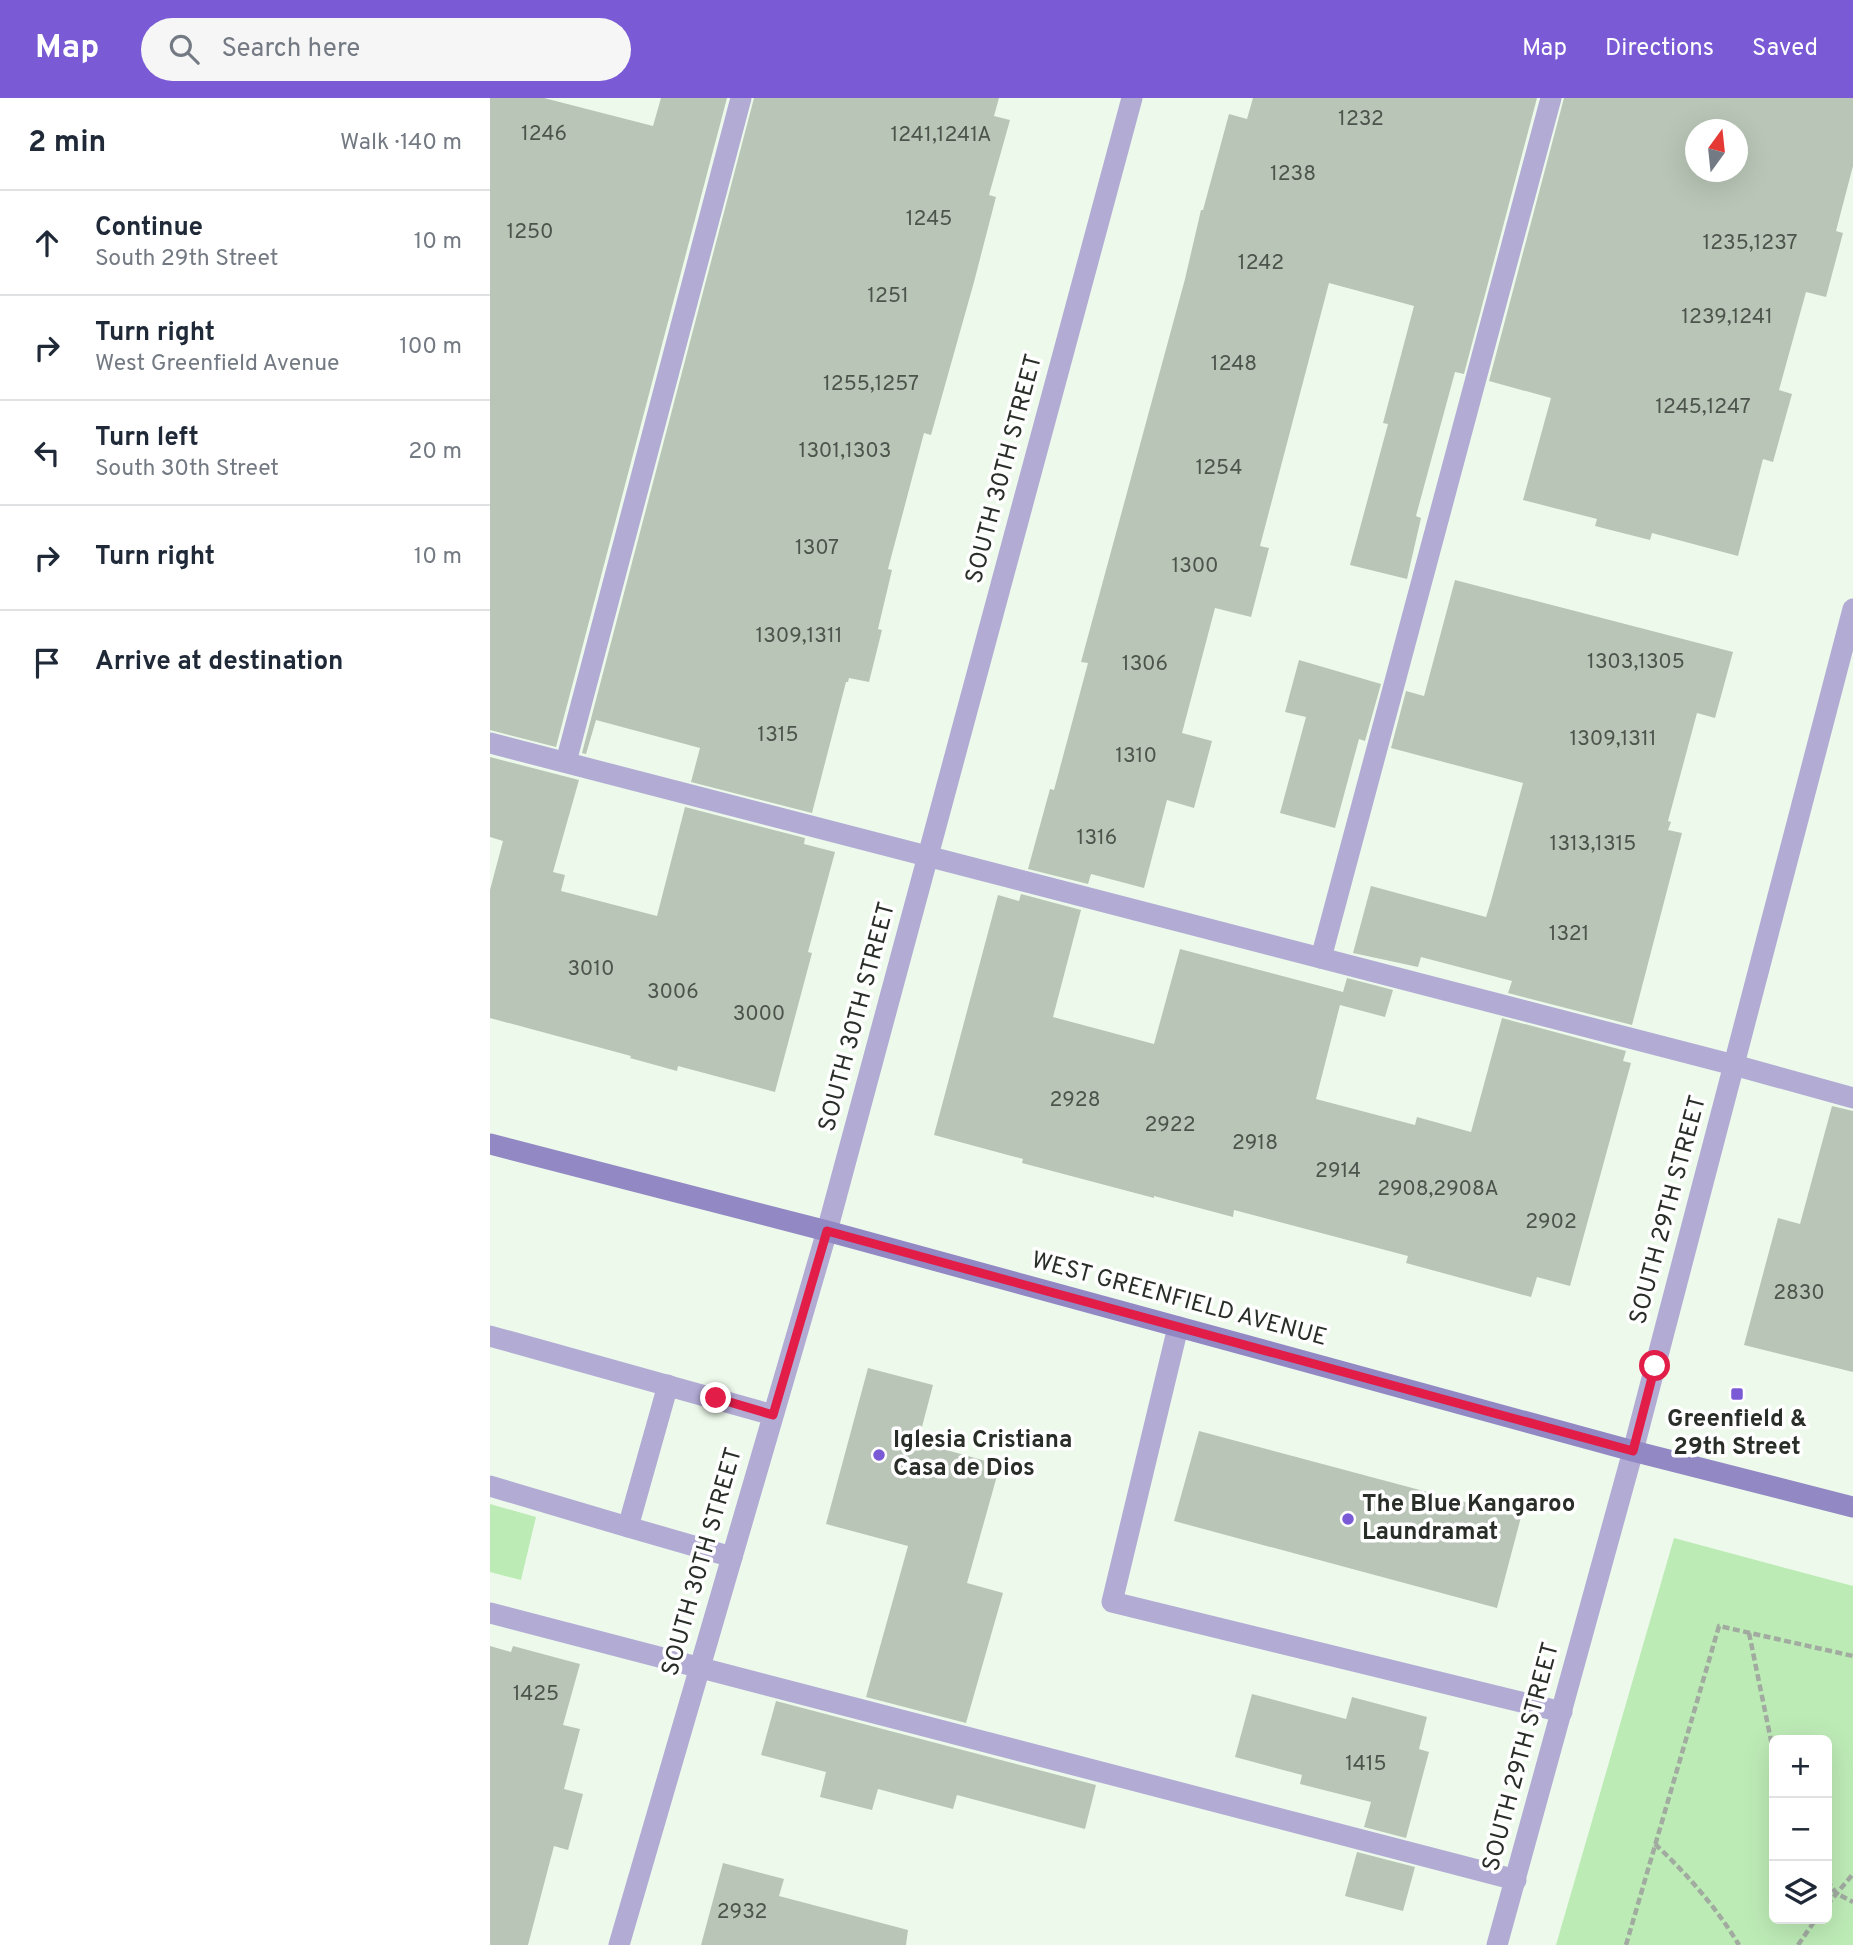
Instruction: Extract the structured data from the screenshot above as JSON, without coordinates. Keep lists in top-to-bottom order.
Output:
{
  "streets": {
    "main road": ["WEST GREENFIELD AVENUE"],
    "street": ["SOUTH 30TH STREET", "SOUTH 29TH STREET"]
  },
  "crossings": [
    ["SOUTH 30TH STREET", "WEST GREENFIELD AVENUE"],
    ["SOUTH 29TH STREET", "WEST GREENFIELD AVENUE"]
  ],
  "places": {
    "transit": ["Greenfield & 29th Street"],
    "other": ["Iglesia Cristiana Casa de Dios", "The Blue Kangaroo Laundramat"]
  },
  "house_numbers": [
    "1232",
    "1246",
    "1241,1241A",
    "1238",
    "1245",
    "1250",
    "1235,1237",
    "1242",
    "1251",
    "1239,1241",
    "1248",
    "1255,1257",
    "1245,1247",
    "1301,1303",
    "1254",
    "1307",
    "1300",
    "1309,1311",
    "1303,1305",
    "1306",
    "1315",
    "1309,1311",
    "1310",
    "1316",
    "1313,1315",
    "1321",
    "3010",
    "3006",
    "3000",
    "2928",
    "2922",
    "2918",
    "2914",
    "2908,2908A",
    "2902",
    "2830",
    "1425",
    "1415",
    "2932"
  ],
  "north": "top",
  "page": {
    "header": "Map",
    "search": "Search here",
    "nav": ["Map", "Directions", "Saved"],
    "heading": ["2 min", "Walk · 140 m"],
    "list": [
      ["Continue", "South 29th Street", "10 m"],
      ["Turn right", "West Greenfield Avenue", "100 m"],
      ["Turn left", "South 30th Street", "20 m"],
      ["Turn right", "10 m"],
      "Arrive at destination"
    ],
    "map_buttons": ["+", "−"]
  }
}
